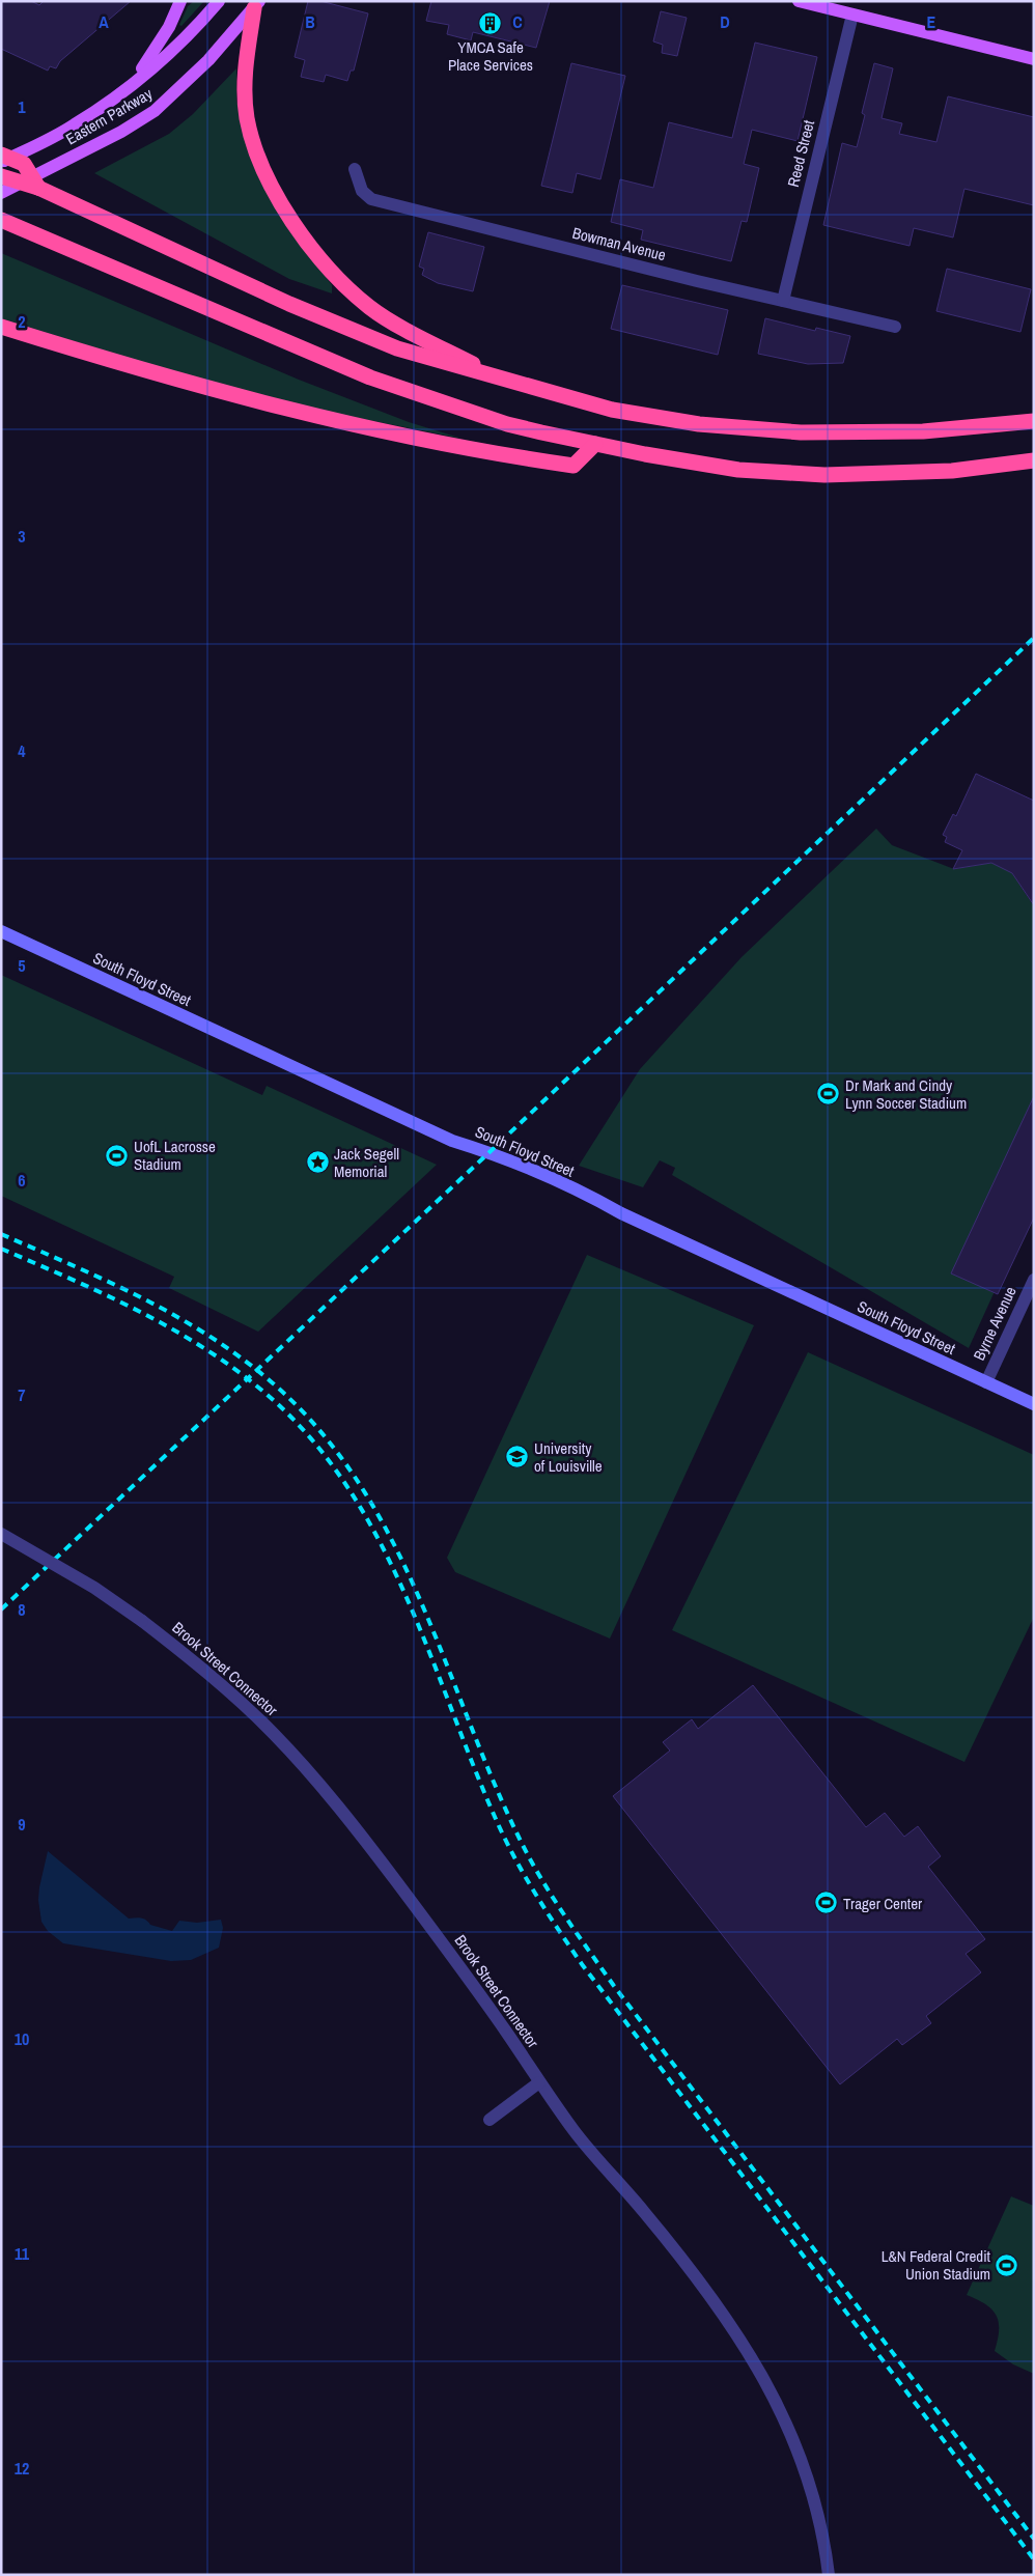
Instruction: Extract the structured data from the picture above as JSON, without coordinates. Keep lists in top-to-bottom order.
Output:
{
  "streets": {
    "main road": ["Eastern Parkway"],
    "street": [
      "Reed Street",
      "Bowman Avenue",
      "South Floyd Street",
      "Byrne Avenue",
      "Brook Street Connector"
    ]
  },
  "crossings": [
    ["Reed Street", "Bowman Avenue"],
    ["South Floyd Street", "Byrne Avenue"]
  ],
  "places": {
    "building": ["YMCA Safe Place Services"],
    "sports": [
      "Dr Mark and Cindy Lynn Soccer Stadium",
      "UofL Lacrosse Stadium",
      "Trager Center",
      "L&N Federal Credit Union Stadium"
    ],
    "place": ["Jack Segell Memorial"],
    "school or university": ["University of Louisville"]
  },
  "grid": {
    "columns": [
      "A",
      "B",
      "C",
      "D",
      "E"
    ],
    "rows": [
      "1",
      "2",
      "3",
      "4",
      "5",
      "6",
      "7",
      "8",
      "9",
      "10",
      "11",
      "12"
    ]
  }
}
